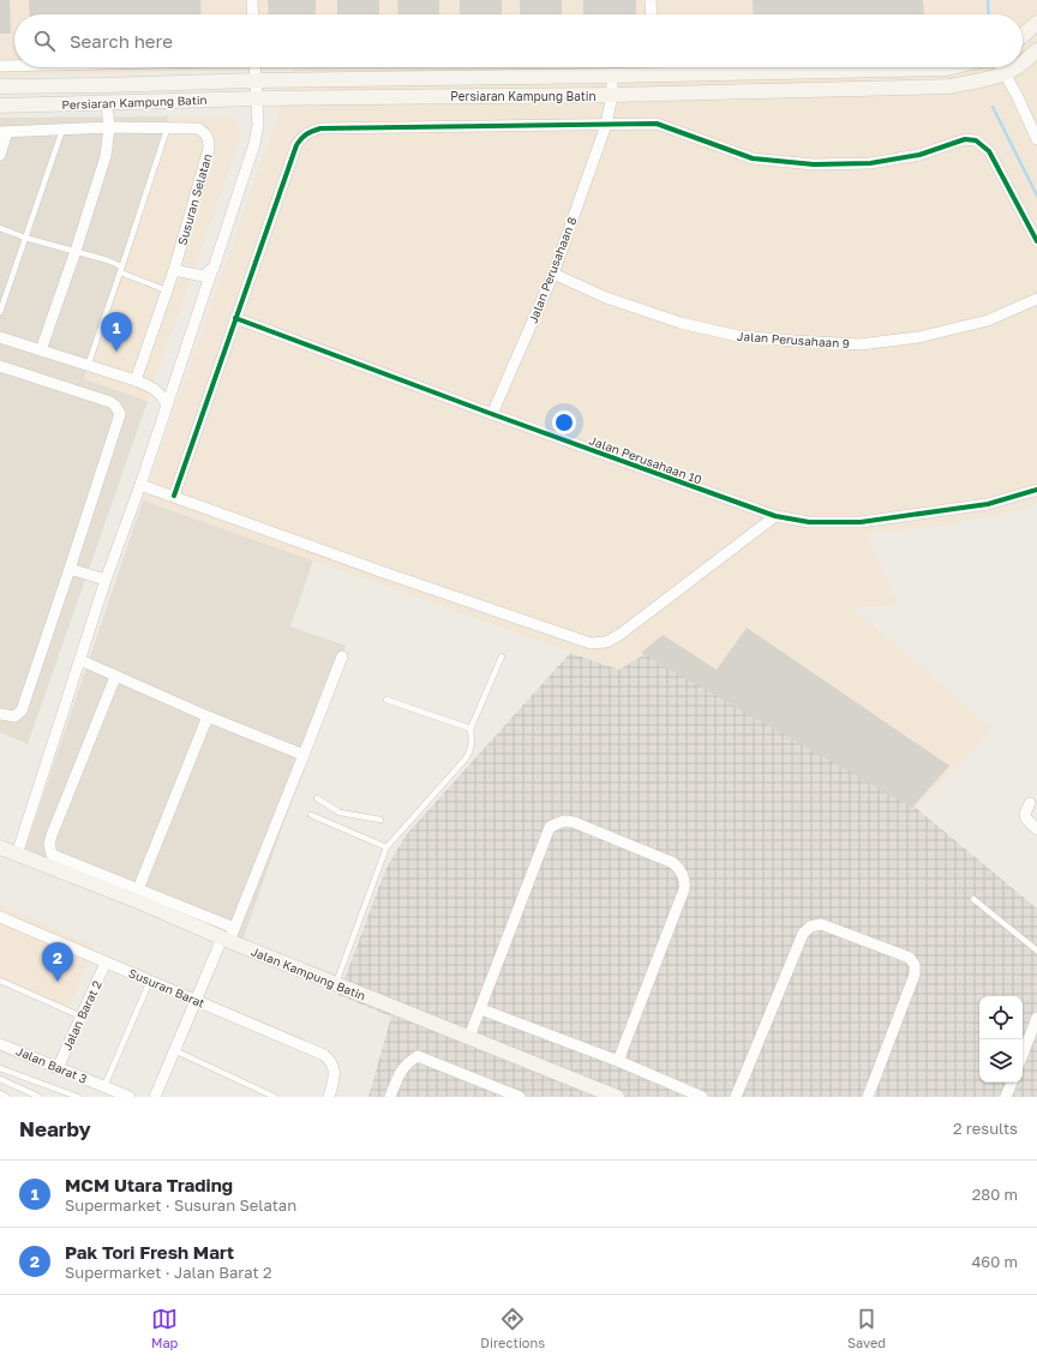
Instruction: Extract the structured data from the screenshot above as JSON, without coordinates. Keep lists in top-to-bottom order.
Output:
{
  "streets": {
    "street": [
      "Persiaran Kampung Batin",
      "Susuran Selatan",
      "Jalan Perusahaan 8",
      "Jalan Perusahaan 9",
      "Jalan Perusahaan 10",
      "Jalan Kampung Batin",
      "Susuran Barat",
      "Jalan Barat 2",
      "Jalan Barat 3"
    ]
  },
  "crossings": [
    ["Persiaran Kampung Batin", "Jalan Perusahaan 8"],
    ["Jalan Perusahaan 8", "Jalan Perusahaan 9"],
    ["Jalan Perusahaan 8", "Jalan Perusahaan 10"],
    ["Susuran Barat", "Jalan Barat 2"],
    ["Jalan Barat 2", "Jalan Barat 3"]
  ],
  "page": {
    "search": "Search here",
    "pins": ["1", "2"],
    "heading": ["Nearby", "2 results"],
    "list": [
      {
        "mark": "1",
        "name": "MCM Utara Trading",
        "note": "Supermarket · Susuran Selatan",
        "value": "280 m"
      },
      {
        "mark": "2",
        "name": "Pak Tori Fresh Mart",
        "note": "Supermarket · Jalan Barat 2",
        "value": "460 m"
      }
    ],
    "nav": ["Map", "Directions", "Saved"]
  }
}
